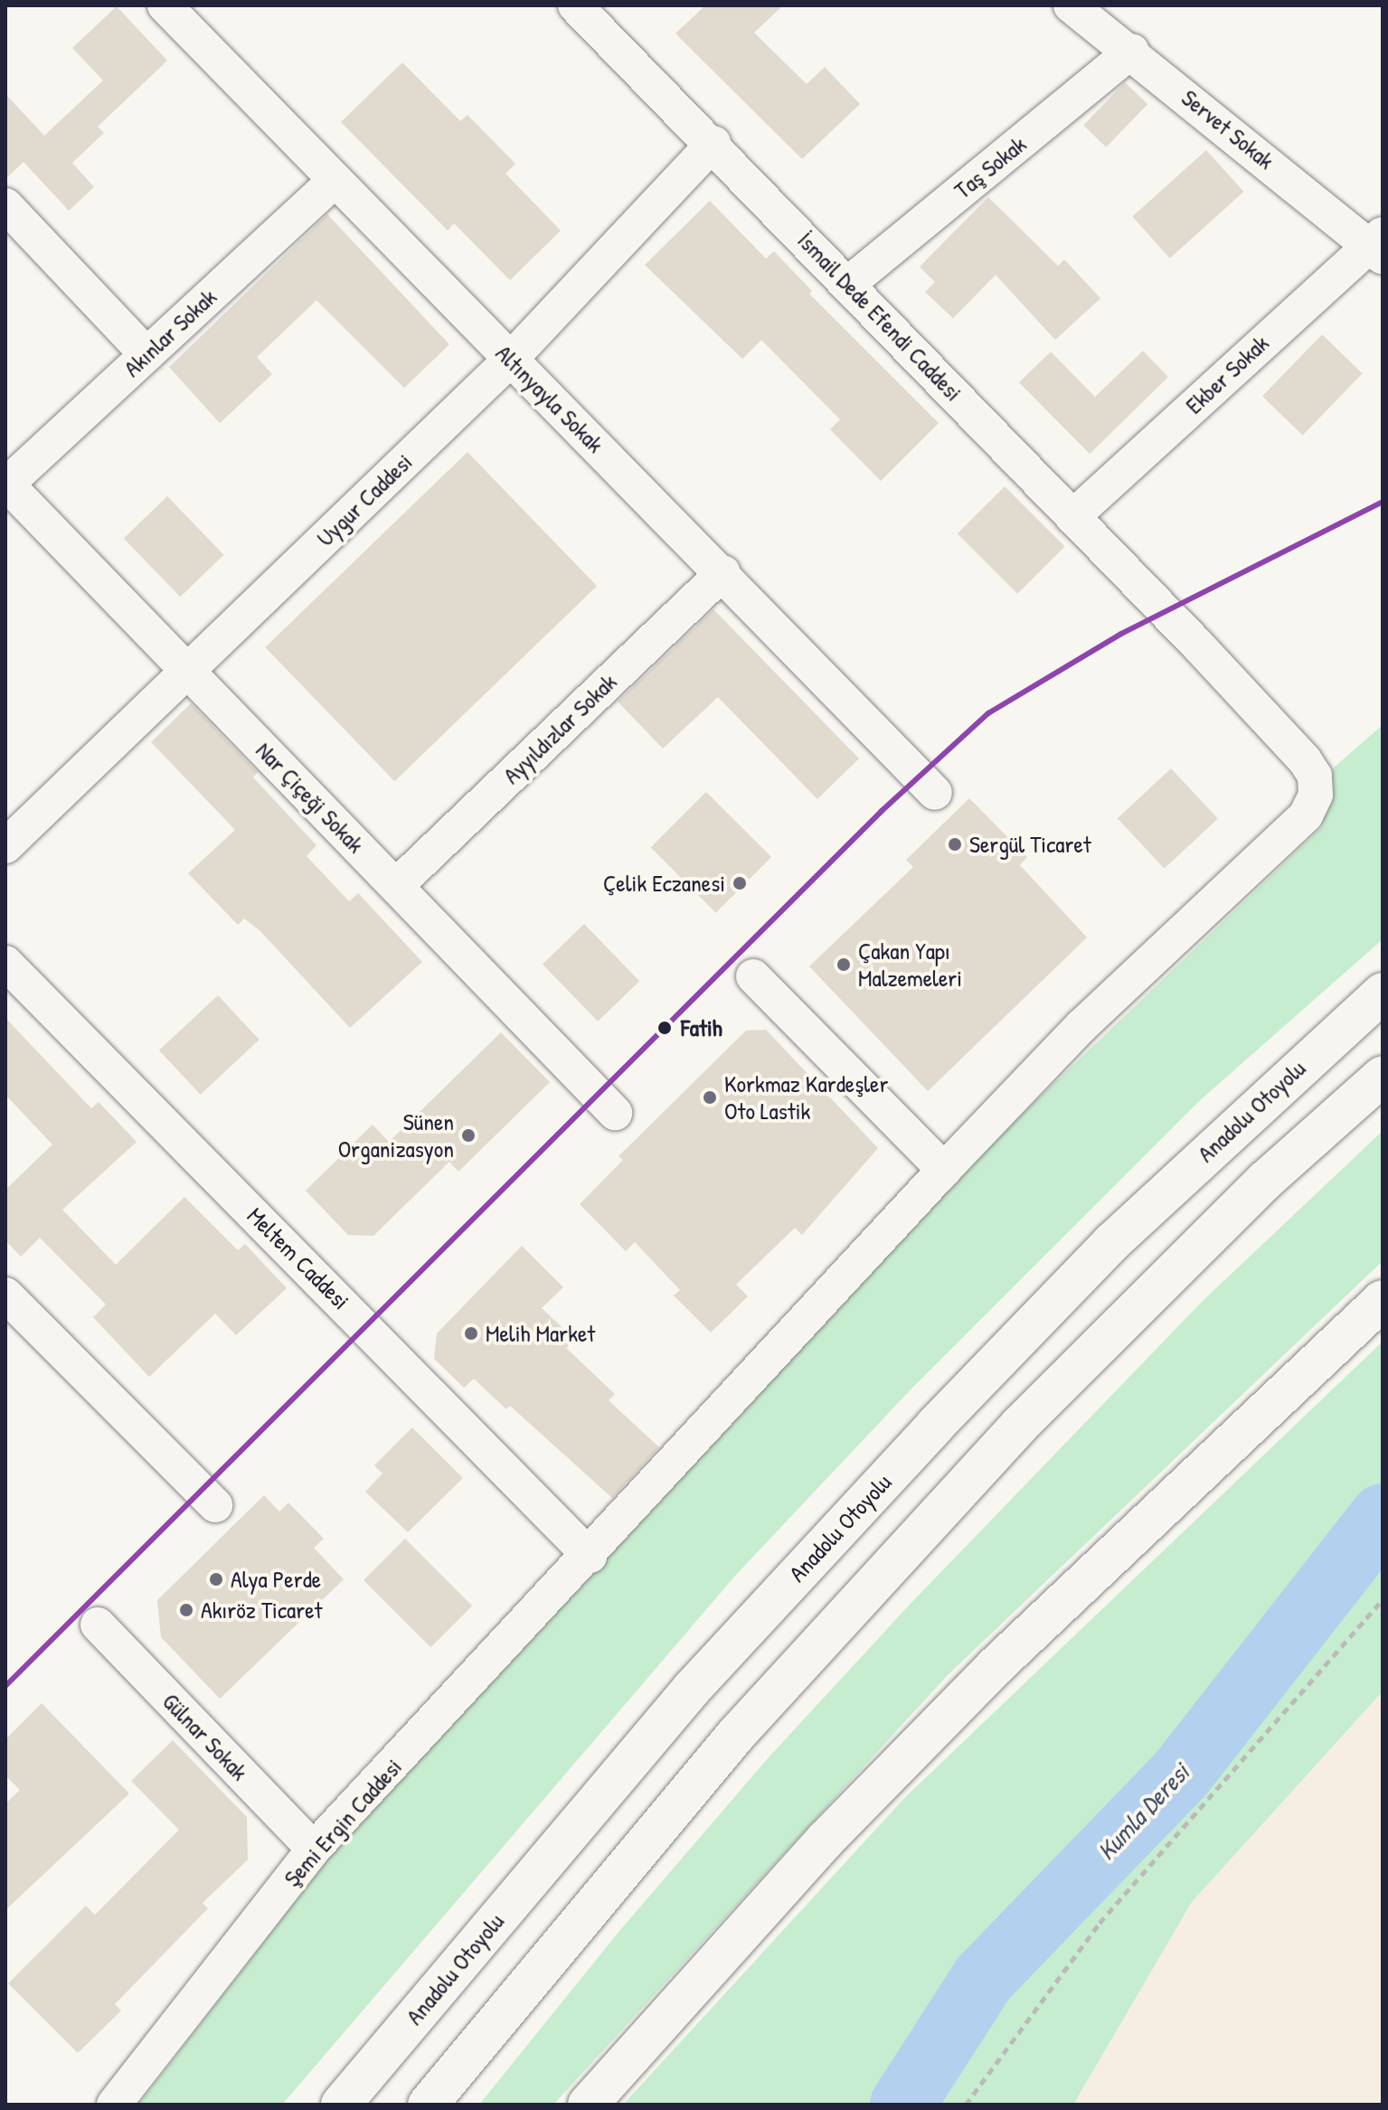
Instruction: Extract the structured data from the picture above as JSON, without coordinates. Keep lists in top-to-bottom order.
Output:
{
  "streets": {
    "main road": ["Anadolu Otoyolu"],
    "street": [
      "Servet Sokak",
      "Taş Sokak",
      "İsmail Dede Efendi Caddesi",
      "Akınlar Sokak",
      "Ekber Sokak",
      "Altınyayla Sokak",
      "Uygur Caddesi",
      "Ayyıldızlar Sokak",
      "Nar Çiçeği Sokak",
      "Meltem Caddesi",
      "Gülnar Sokak",
      "Şemi Ergin Caddesi"
    ]
  },
  "crossings": [
    ["Servet Sokak", "Taş Sokak"],
    ["Servet Sokak", "Ekber Sokak"],
    ["Taş Sokak", "İsmail Dede Efendi Caddesi"],
    ["İsmail Dede Efendi Caddesi", "Ekber Sokak"],
    ["İsmail Dede Efendi Caddesi", "Uygur Caddesi"],
    ["İsmail Dede Efendi Caddesi", "Şemi Ergin Caddesi"],
    ["Akınlar Sokak", "Altınyayla Sokak"],
    ["Akınlar Sokak", "Nar Çiçeği Sokak"],
    ["Altınyayla Sokak", "Uygur Caddesi"],
    ["Altınyayla Sokak", "Ayyıldızlar Sokak"],
    ["Uygur Caddesi", "Nar Çiçeği Sokak"],
    ["Ayyıldızlar Sokak", "Nar Çiçeği Sokak"],
    ["Meltem Caddesi", "Şemi Ergin Caddesi"],
    ["Gülnar Sokak", "Şemi Ergin Caddesi"]
  ],
  "water": ["Kumla Deresi"],
  "places": [
    "Sergül Ticaret",
    "Çelik Eczanesi",
    "Çakan Yapı Malzemeleri",
    "Fatih",
    "Korkmaz Kardeşler Oto Lastik",
    "Sünen Organizasyon",
    "Melih Market",
    "Alya Perde",
    "Akıröz Ticaret"
  ]
}
